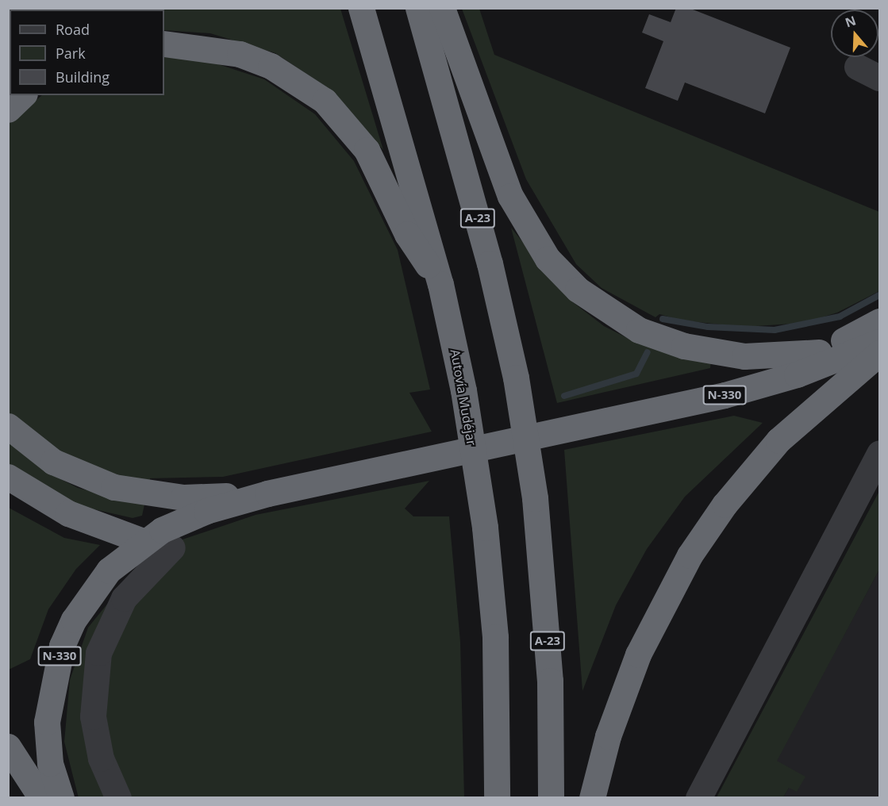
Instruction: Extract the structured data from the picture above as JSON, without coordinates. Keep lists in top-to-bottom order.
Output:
{
  "streets": {
    "highway": ["A-23", "N-330", "Autovía Mudéjar"]
  },
  "legend": ["Road", "Park", "Building"],
  "north": "top"
}
